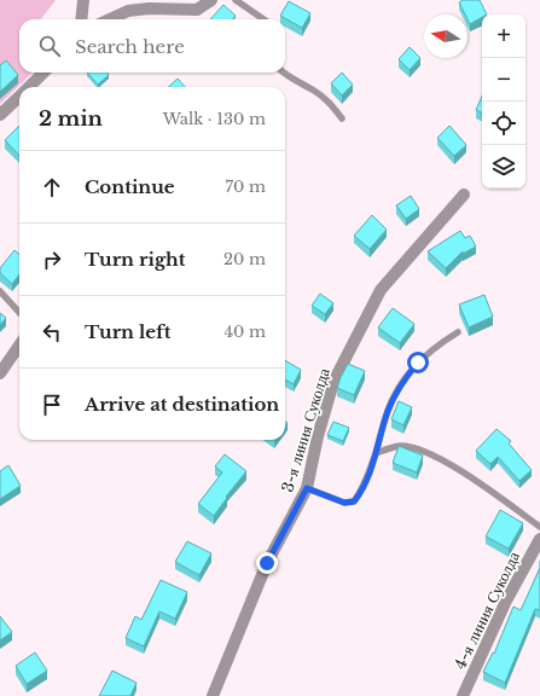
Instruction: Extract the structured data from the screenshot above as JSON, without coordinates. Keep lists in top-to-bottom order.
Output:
{
  "streets": {
    "street": ["3-я линия Суколда", "4-я линия Суколда"]
  },
  "north": "left",
  "page": {
    "map_buttons": ["+", "−"],
    "search": "Search here",
    "heading": ["2 min", "Walk · 130 m"],
    "list": [
      ["Continue", "70 m"],
      ["Turn right", "20 m"],
      ["Turn left", "40 m"],
      "Arrive at destination"
    ]
  }
}
